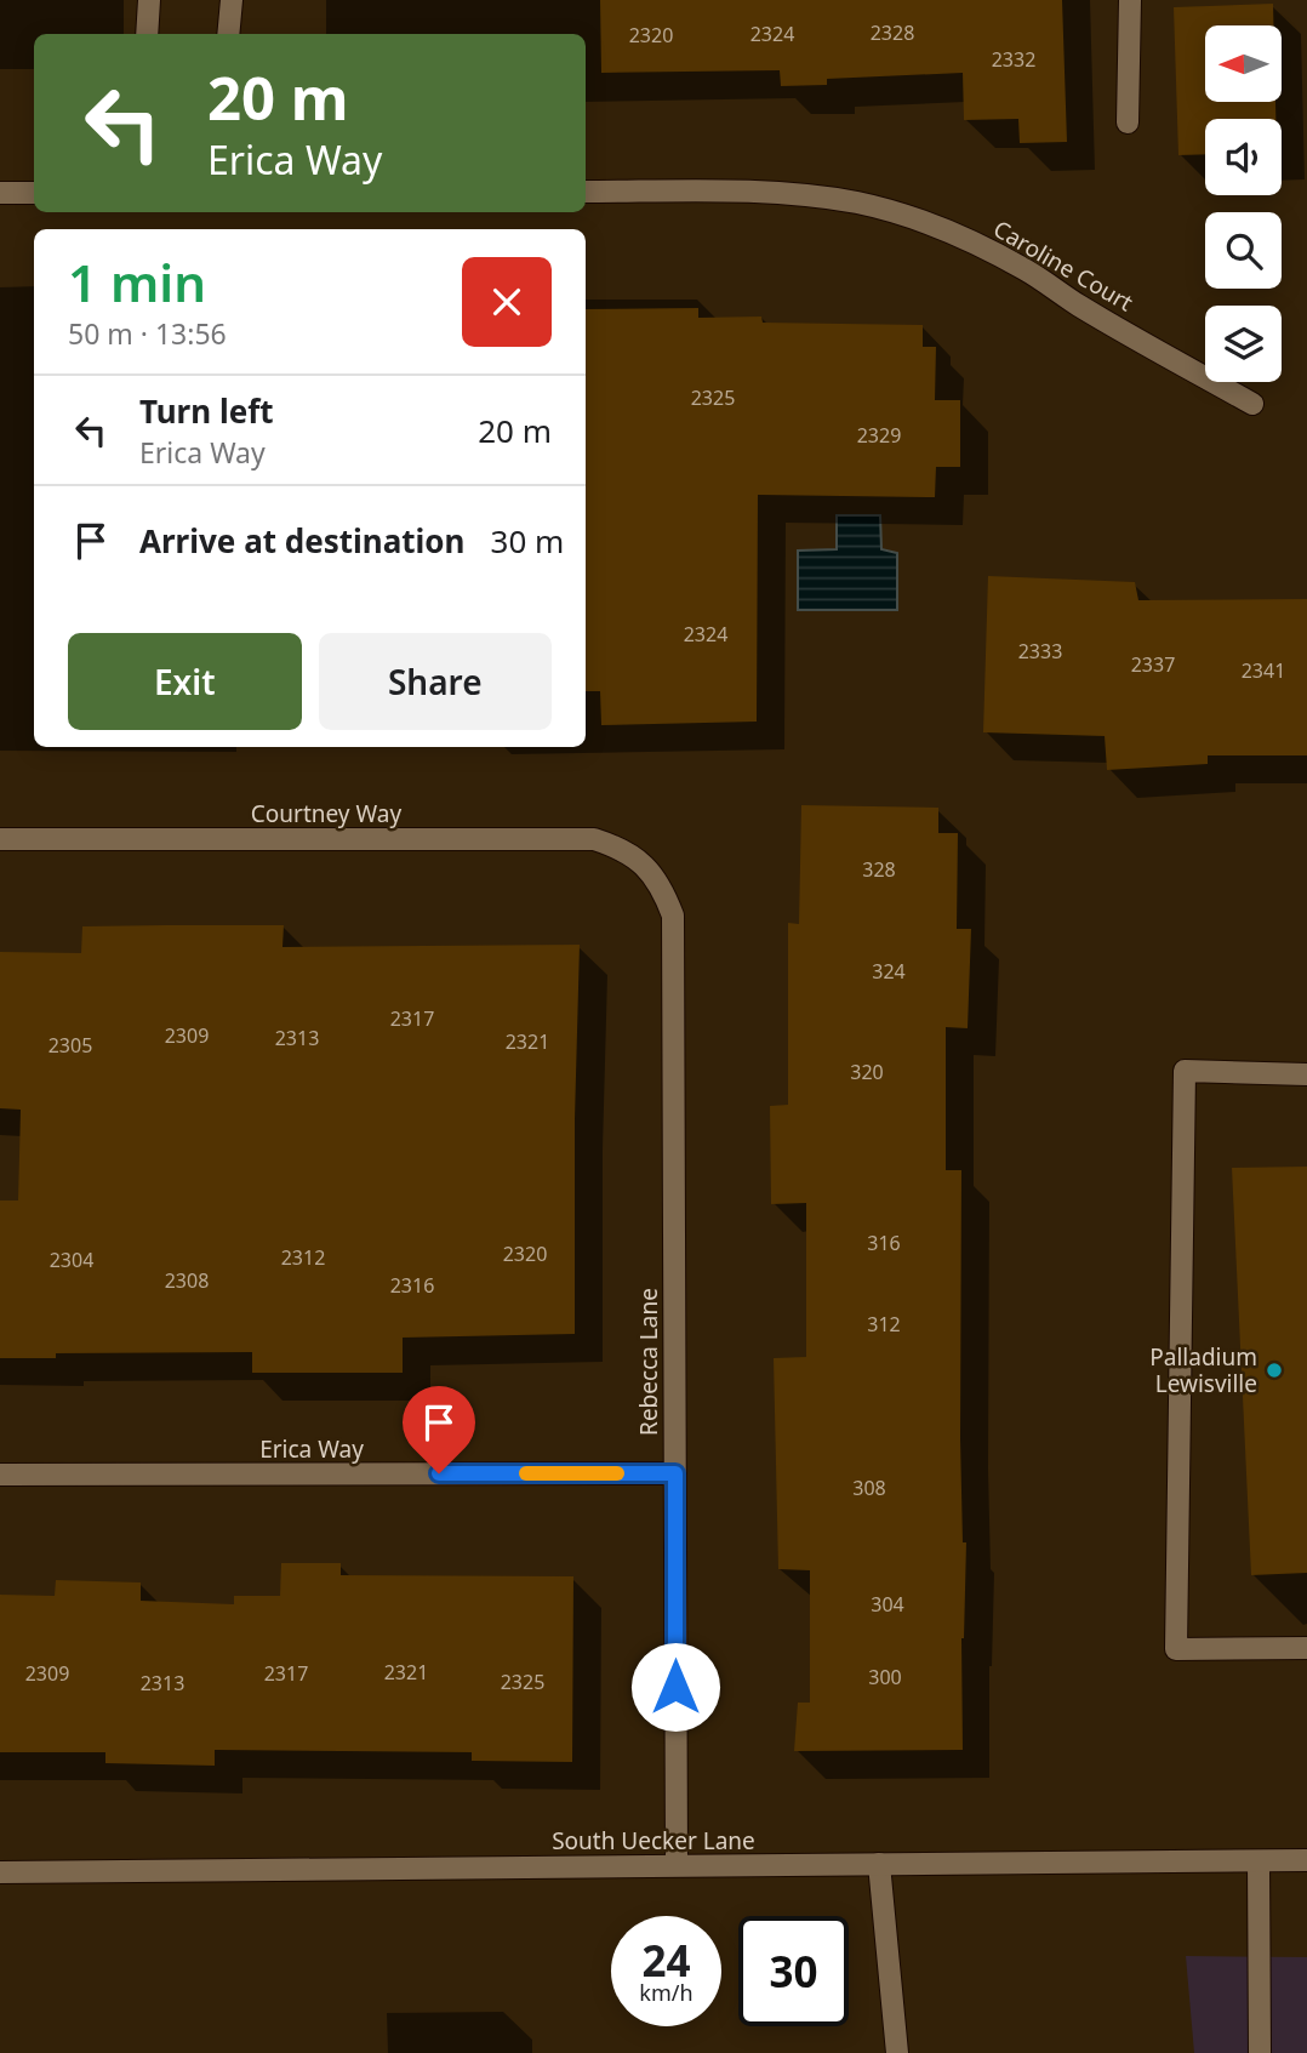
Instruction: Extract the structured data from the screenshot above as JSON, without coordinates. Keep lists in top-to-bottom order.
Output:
{
  "streets": {
    "street": [
      "Caroline Court",
      "Courtney Way",
      "Rebecca Lane",
      "Erica Way",
      "South Uecker Lane"
    ]
  },
  "crossings": [
    ["Courtney Way", "Rebecca Lane"],
    ["Rebecca Lane", "Erica Way"],
    ["Rebecca Lane", "South Uecker Lane"]
  ],
  "places": ["Palladium Lewisville"],
  "house_numbers": [
    "2328",
    "2324",
    "2320",
    "2332",
    "2325",
    "2329",
    "2324",
    "2333",
    "2337",
    "2341",
    "328",
    "324",
    "2317",
    "2309",
    "2313",
    "2321",
    "2305",
    "320",
    "316",
    "2320",
    "2312",
    "2304",
    "2308",
    "2316",
    "312",
    "308",
    "304",
    "2321",
    "2309",
    "2317",
    "300",
    "2325",
    "2313"
  ],
  "north": "left",
  "page": {
    "turn": ["20 m", "Erica Way"],
    "heading": ["1 min", "50 m · 13:56"],
    "list": [
      {
        "name": "Turn left",
        "note": "Erica Way",
        "value": "20 m"
      },
      {
        "name": "Arrive at destination",
        "value": "30 m"
      }
    ],
    "buttons": ["Exit", "Share"],
    "speed": "24 km/h",
    "limit": "30"
  }
}
